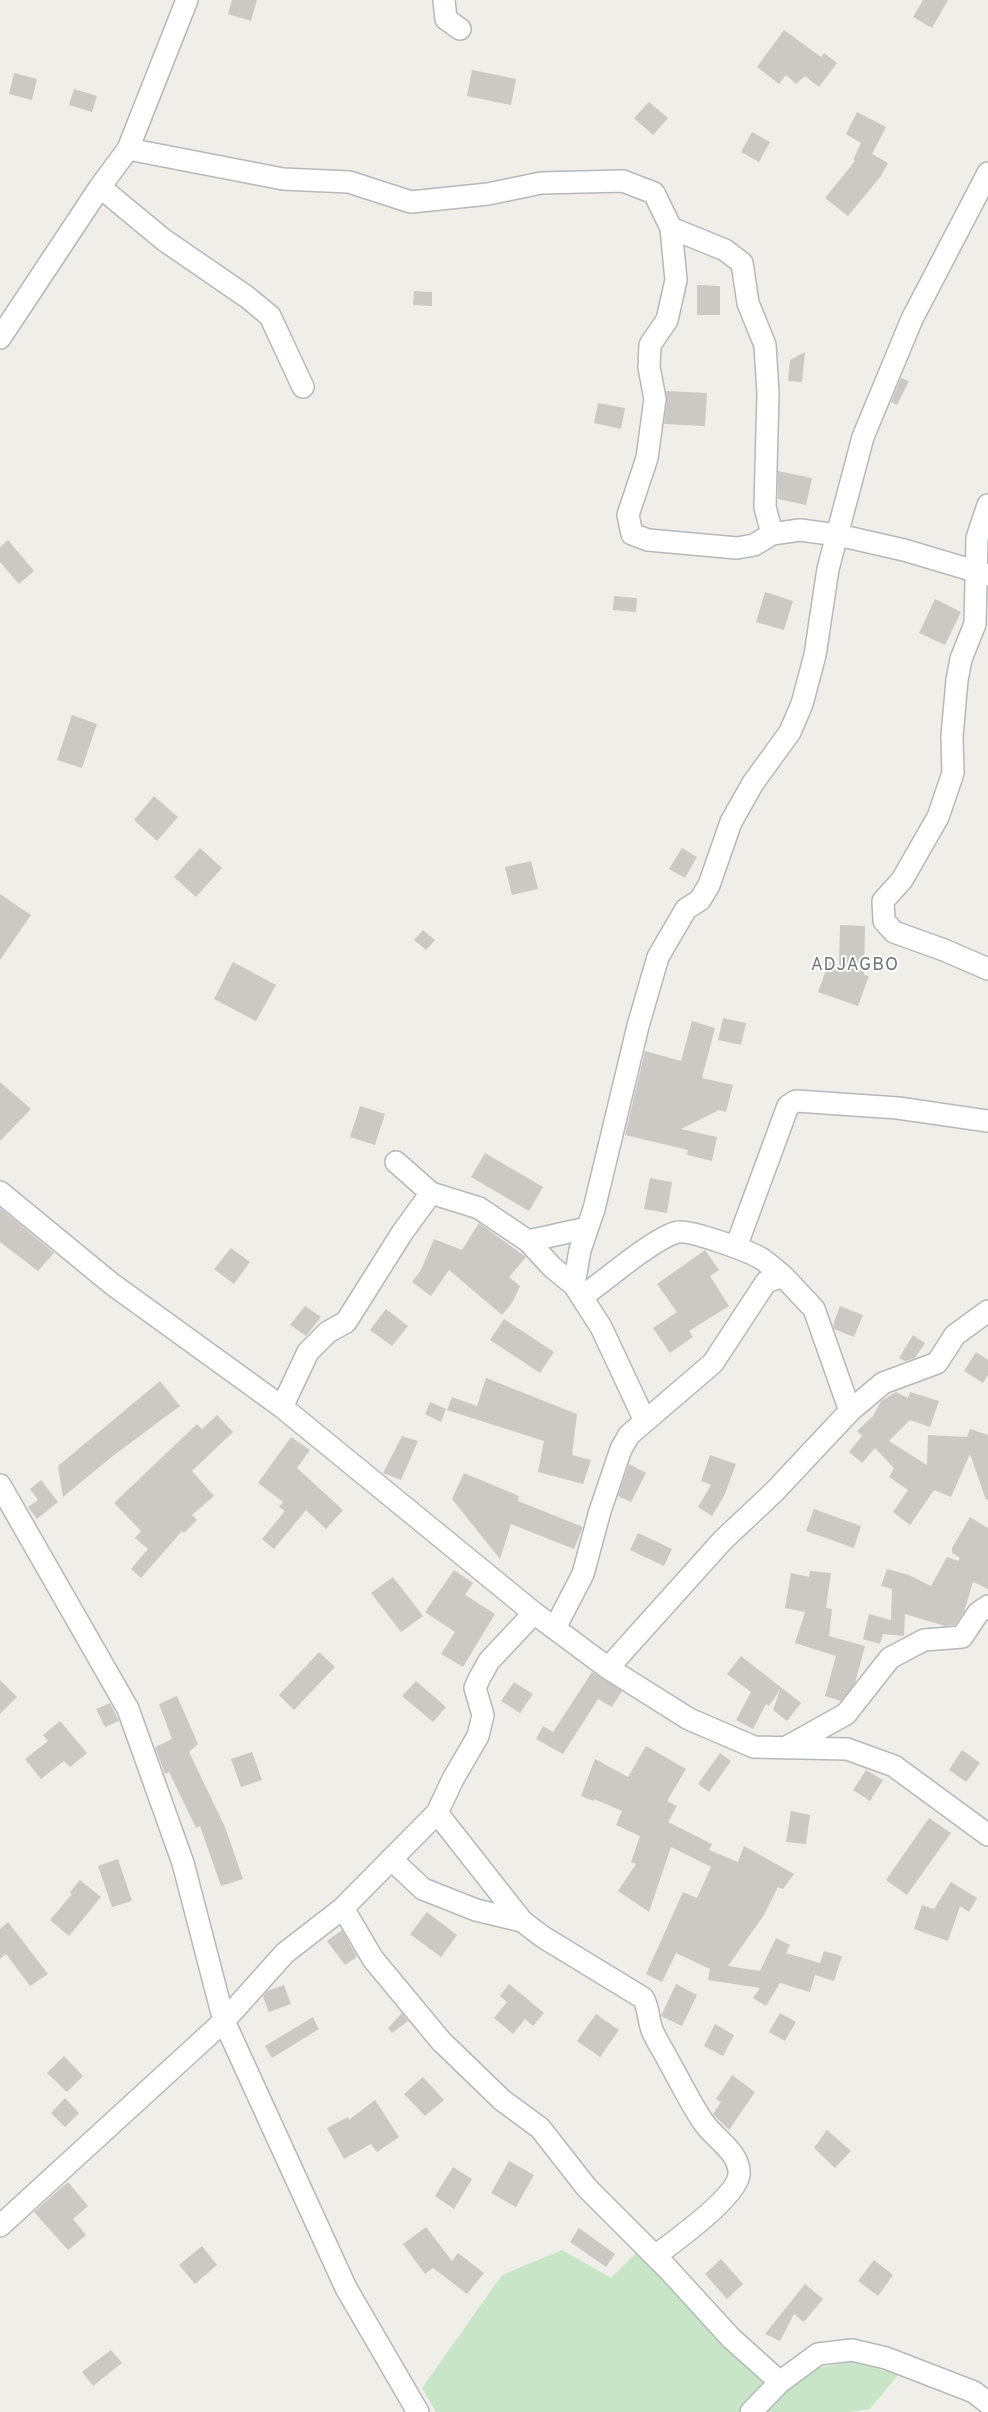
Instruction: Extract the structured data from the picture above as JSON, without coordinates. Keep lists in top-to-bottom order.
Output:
{
  "districts": ["ADJAGBO"]
}
